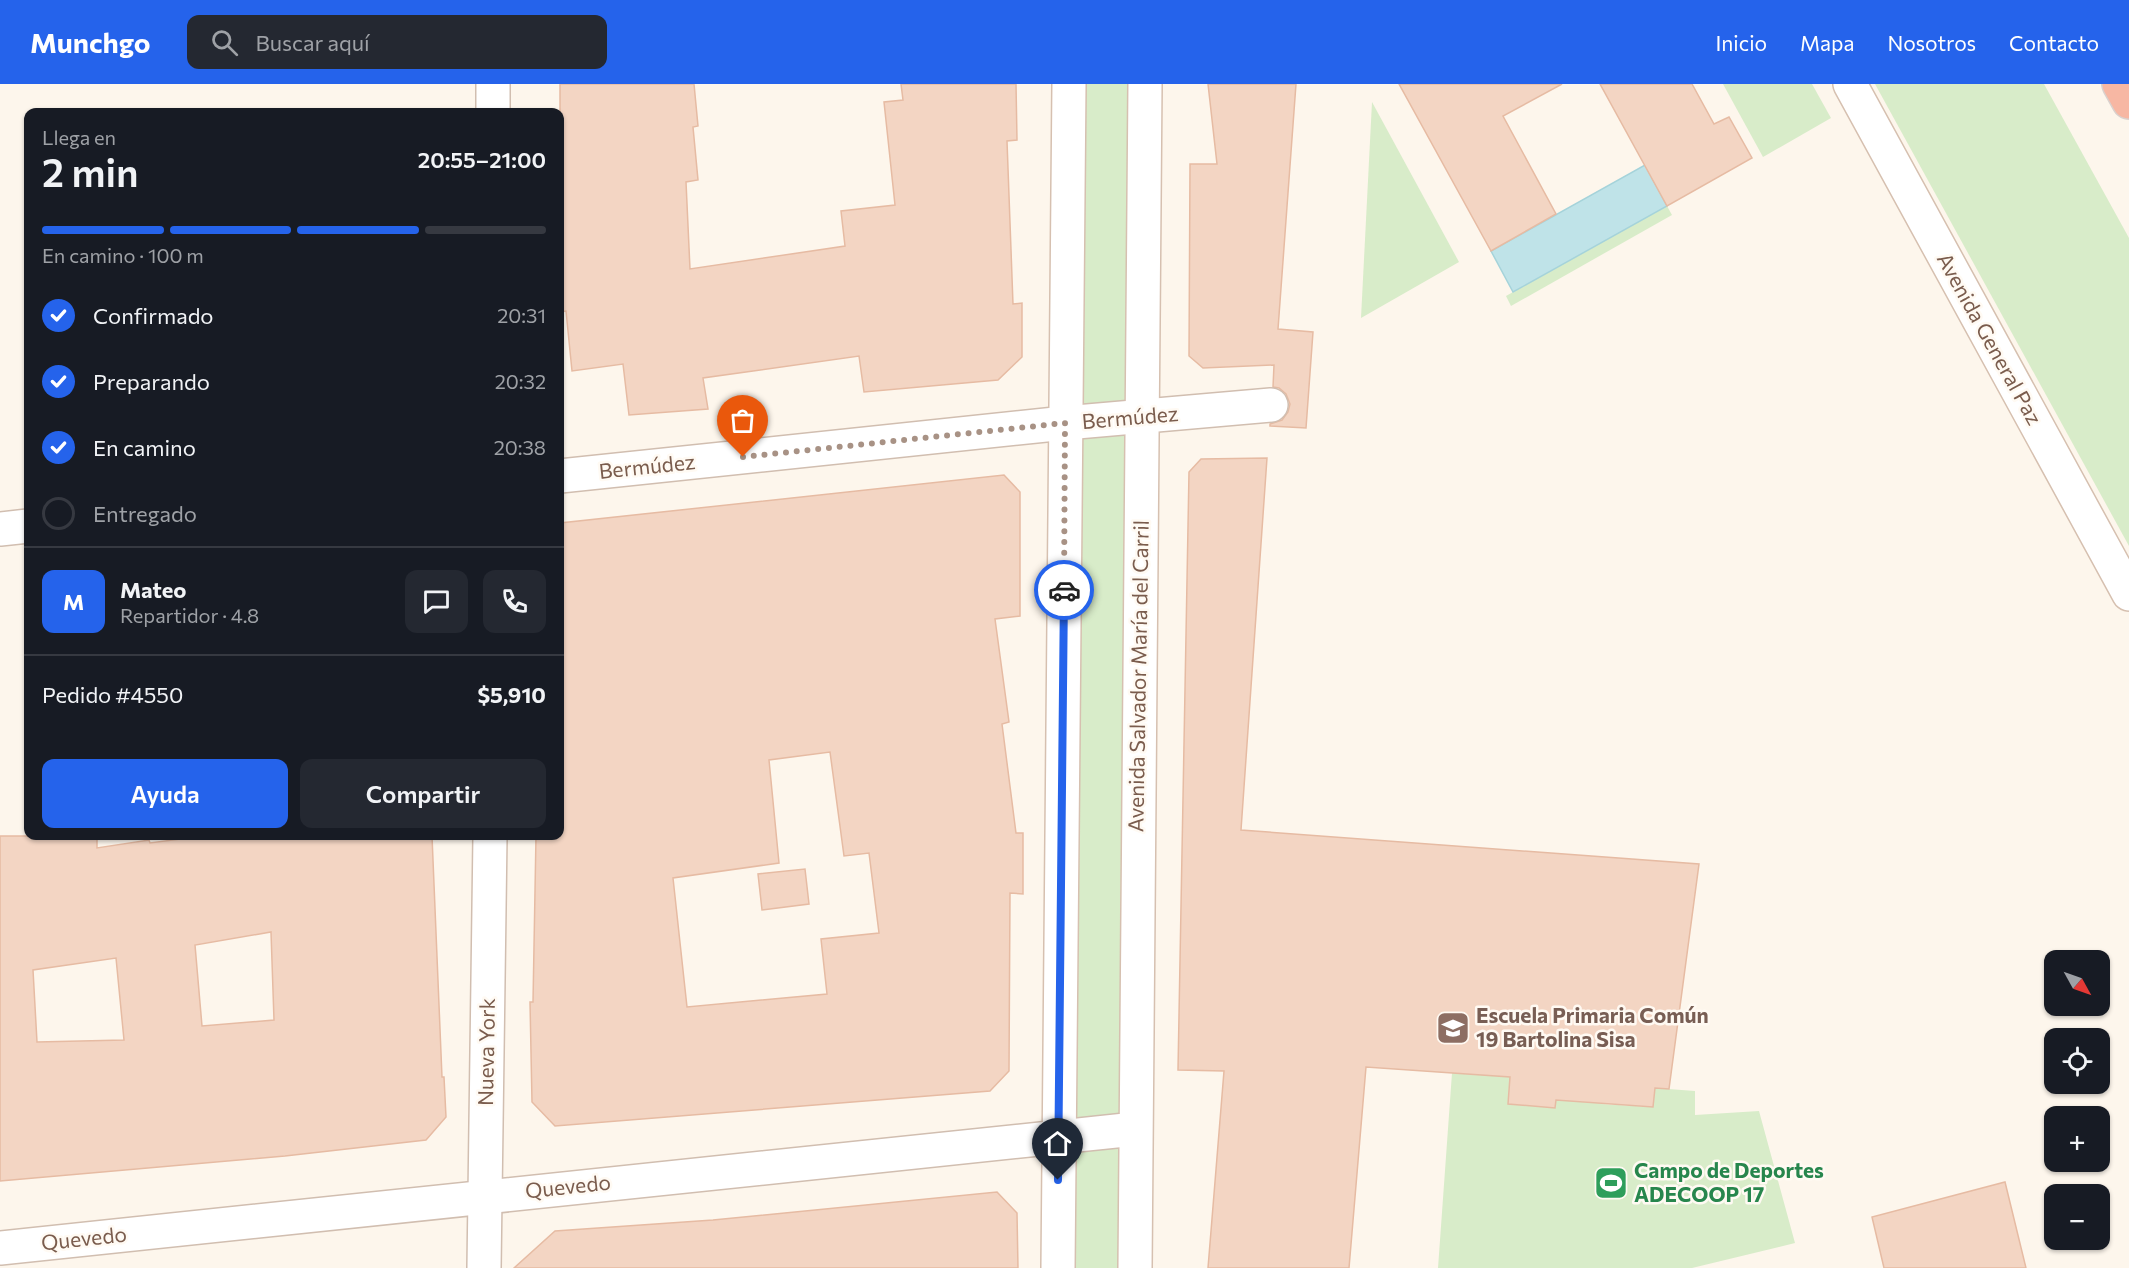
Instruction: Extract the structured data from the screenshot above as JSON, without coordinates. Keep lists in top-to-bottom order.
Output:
{
  "streets": {
    "street": [
      "Avenida General Paz",
      "Bermúdez",
      "Avenida Salvador María del Carril",
      "Nueva York",
      "Quevedo"
    ]
  },
  "crossings": [
    ["Bermúdez", "Avenida Salvador María del Carril"],
    ["Avenida Salvador María del Carril", "Quevedo"],
    ["Nueva York", "Quevedo"]
  ],
  "places": {
    "school or university": ["Escuela Primaria Común 19 Bartolina Sisa"],
    "sports": ["Campo de Deportes ADECOOP 17"]
  },
  "north": "bottom right",
  "page": {
    "header": "Munchgo",
    "search": "Buscar aquí",
    "nav": [
      "Inicio",
      "Mapa",
      "Nosotros",
      "Contacto"
    ],
    "heading": ["2 min", "Llega en", "20:55–21:00"],
    "panel": [
      "Mateo",
      "Repartidor · 4.8",
      "Pedido #4550",
      "$5,910"
    ],
    "bar": "En camino · 100 m",
    "list": [
      ["Confirmado", "20:31"],
      ["Preparando", "20:32"],
      ["En camino", "20:38"],
      "Entregado"
    ],
    "round": "M",
    "buttons": ["Ayuda", "Compartir"],
    "map_buttons": ["+", "−"]
  }
}
